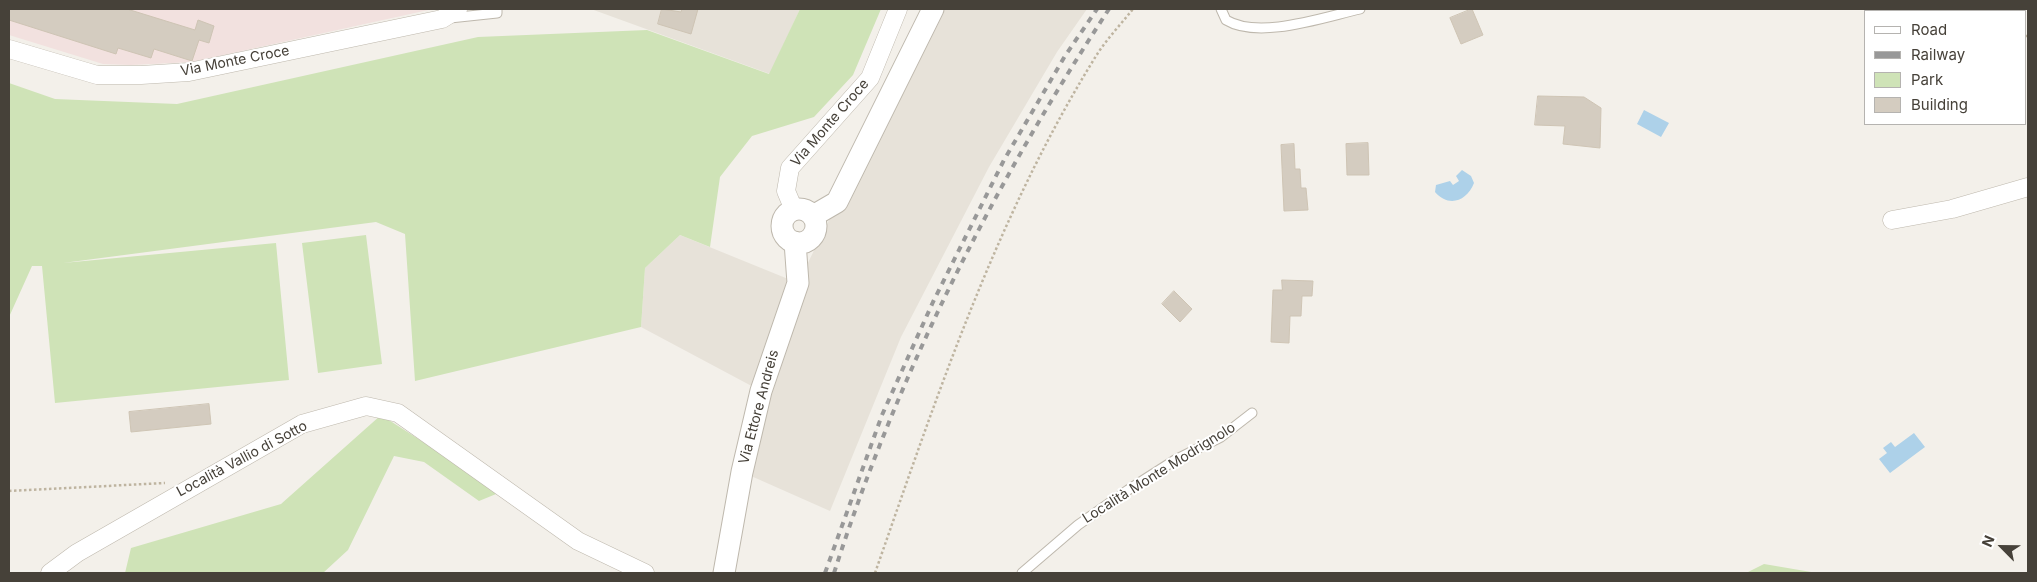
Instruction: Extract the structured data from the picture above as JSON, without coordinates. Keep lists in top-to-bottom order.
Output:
{
  "streets": {
    "street": ["Via Monte Croce", "Via Ettore Andreis", "Località Vallio di Sotto"],
    "lane": ["Località Monte Modrignolo"]
  },
  "crossings": [
    ["Via Monte Croce", "Via Ettore Andreis"]
  ],
  "legend": [
    "Road",
    "Railway",
    "Park",
    "Building"
  ],
  "north": "top left"
}
